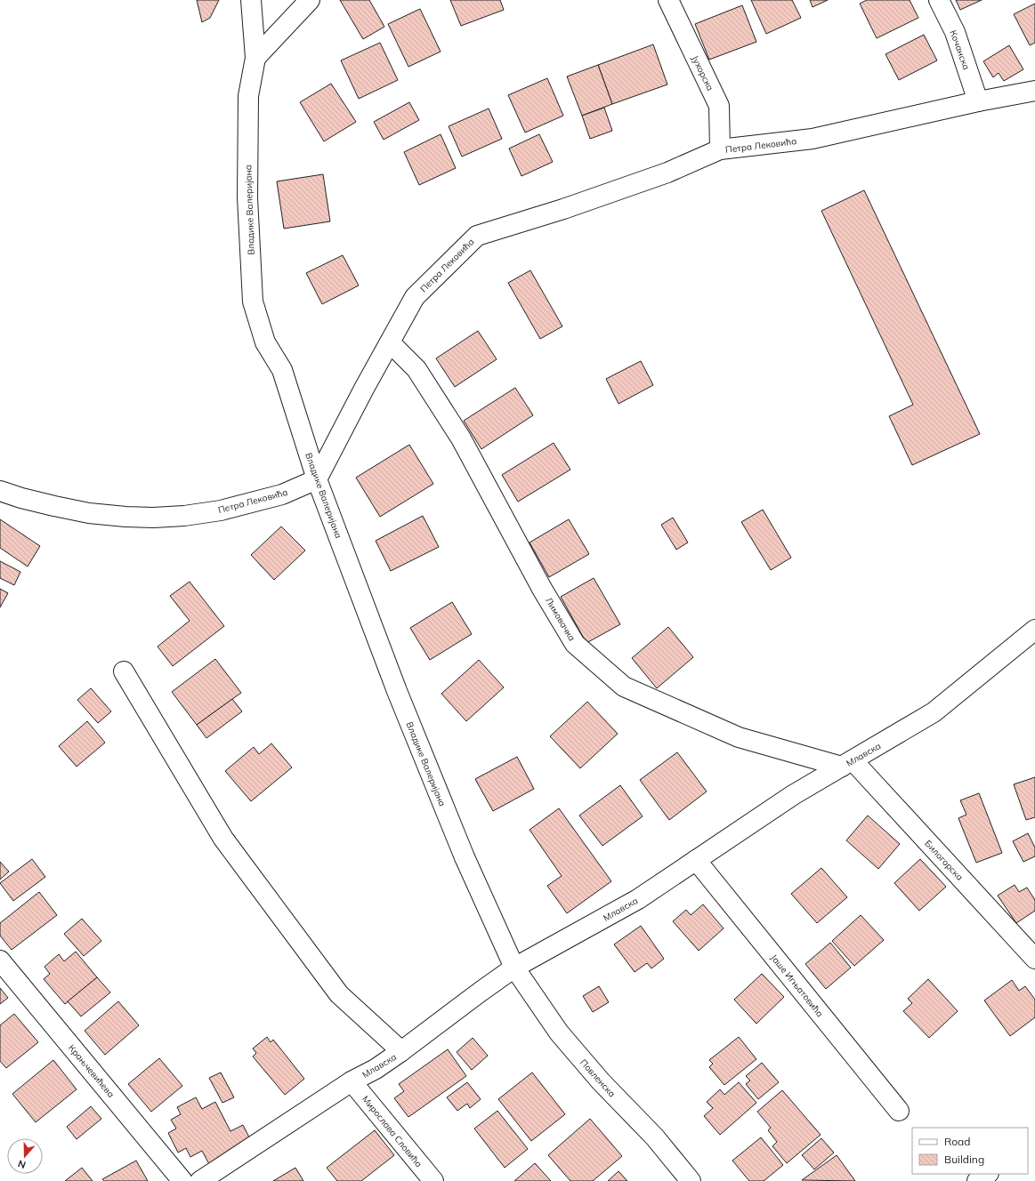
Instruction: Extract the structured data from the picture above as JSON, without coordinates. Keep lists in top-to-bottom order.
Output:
{
  "streets": {
    "street": [
      "Кочанска",
      "Јухорска",
      "Петра Лековића",
      "Владике Валеријана",
      "Лимовачка",
      "Млавска",
      "Билогорска",
      "Јаше Игњатовића",
      "Крањчевићева",
      "Повленска",
      "Мирослава Словића"
    ]
  },
  "crossings": [
    ["Кочанска", "Петра Лековића"],
    ["Јухорска", "Петра Лековића"],
    ["Петра Лековића", "Владике Валеријана"],
    ["Петра Лековића", "Лимовачка"],
    ["Владике Валеријана", "Млавска"],
    ["Владике Валеријана", "Повленска"],
    ["Лимовачка", "Млавска"],
    ["Лимовачка", "Билогорска"],
    ["Млавска", "Билогорска"],
    ["Млавска", "Јаше Игњатовића"],
    ["Млавска", "Повленска"],
    ["Млавска", "Мирослава Словића"]
  ],
  "legend": ["Road", "Building"],
  "north": "bottom"
}
